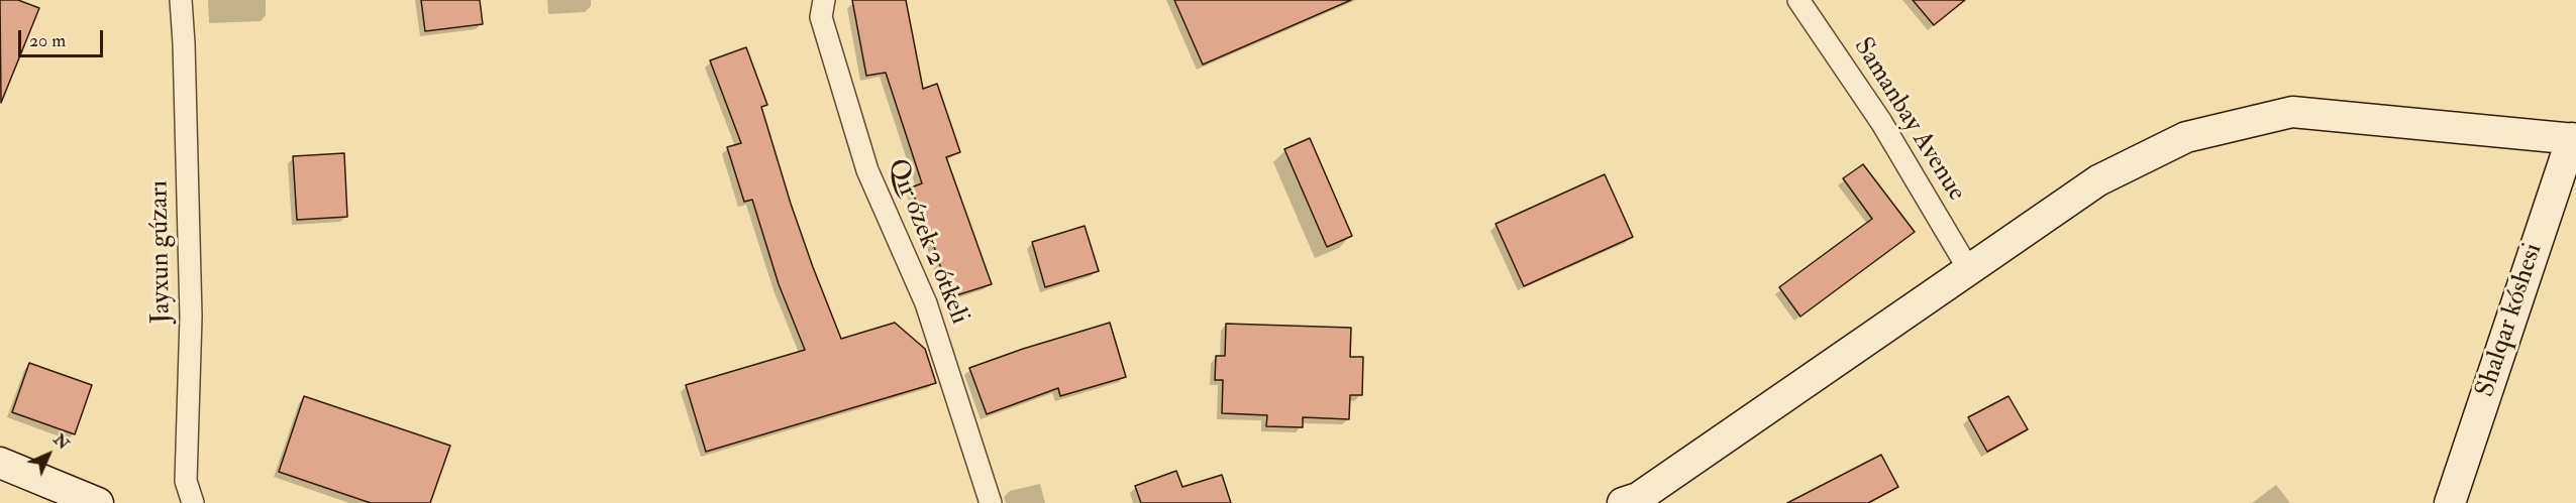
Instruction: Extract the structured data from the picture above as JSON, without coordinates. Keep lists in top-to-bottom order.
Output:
{
  "streets": {
    "street": [
      "Samanbay Avenue",
      "Qır ózek 2 ótkeli",
      "Jayxun gúzarı",
      "Shalqar kóshesi"
    ]
  },
  "scale_bar": "20 m",
  "north": "top right"
}
